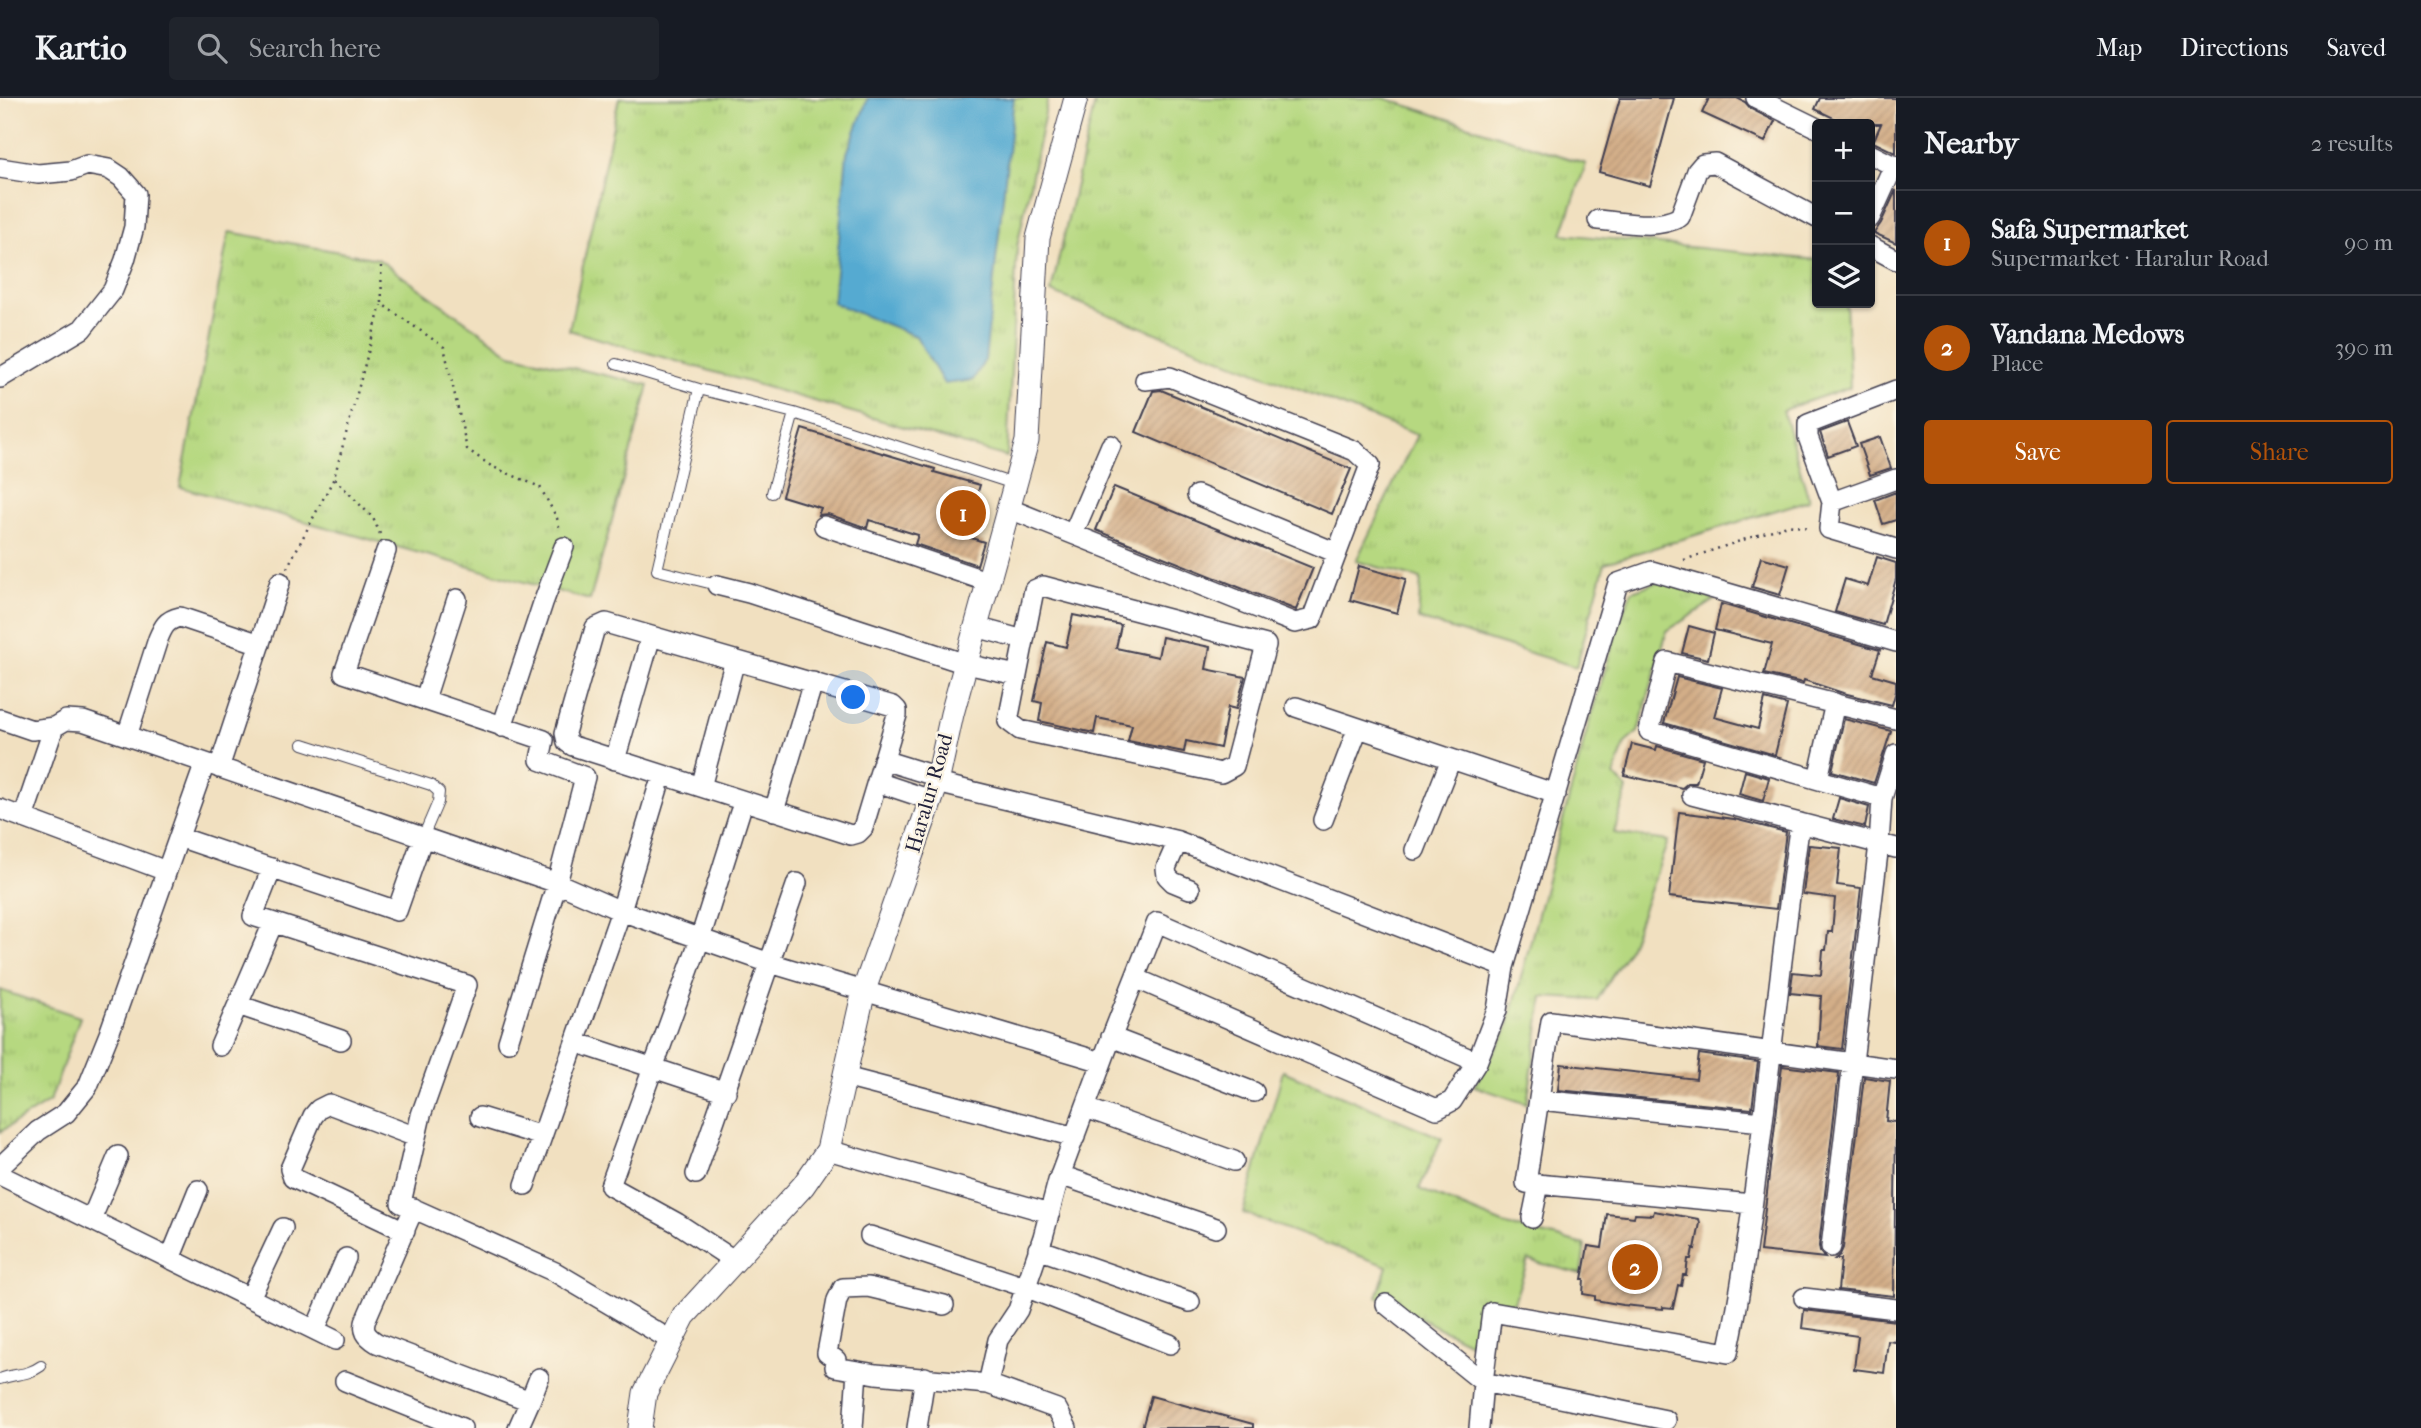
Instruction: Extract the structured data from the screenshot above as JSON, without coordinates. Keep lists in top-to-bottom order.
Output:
{
  "streets": {
    "street": ["Haralur Road"]
  },
  "page": {
    "header": "Kartio",
    "search": "Search here",
    "nav": ["Map", "Directions", "Saved"],
    "heading": ["Nearby", "2 results"],
    "map_buttons": ["+", "−"],
    "list": [
      {
        "mark": "1",
        "name": "Safa Supermarket",
        "note": "Supermarket · Haralur Road",
        "value": "90 m"
      },
      {
        "mark": "2",
        "name": "Vandana Medows",
        "note": "Place",
        "value": "390 m"
      }
    ],
    "buttons": ["Save", "Share"],
    "pins": ["1", "2"]
  }
}
